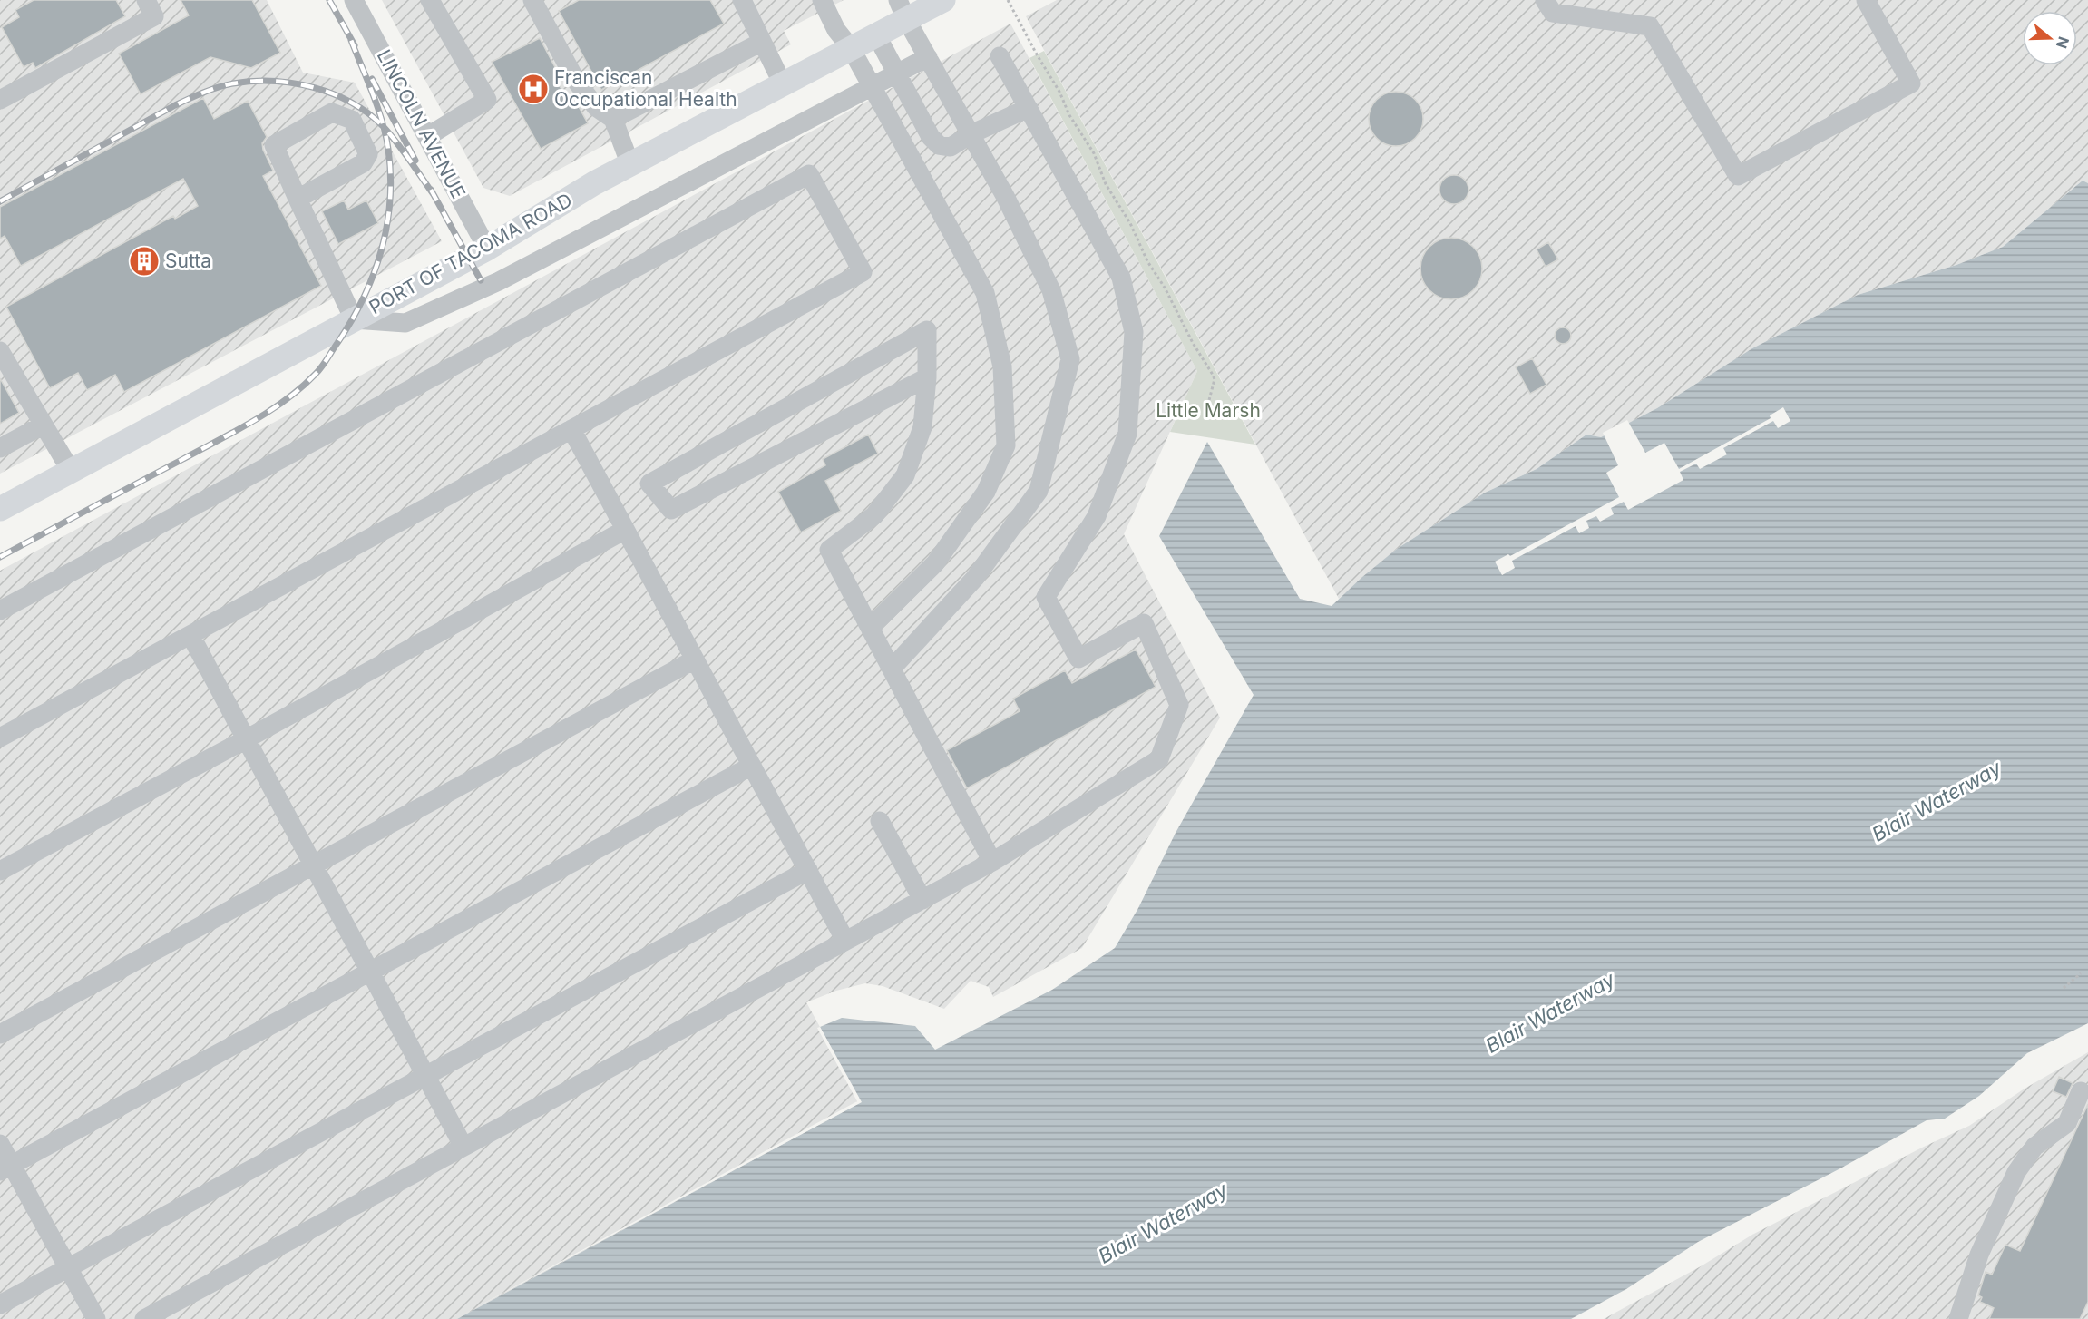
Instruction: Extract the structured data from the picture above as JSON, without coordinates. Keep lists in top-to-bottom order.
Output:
{
  "streets": {
    "main road": ["PORT OF TACOMA ROAD"],
    "street": ["LINCOLN AVENUE"]
  },
  "crossings": [
    ["LINCOLN AVENUE", "PORT OF TACOMA ROAD"]
  ],
  "water": ["Blair Waterway"],
  "parks": ["Little Marsh"],
  "places": {
    "hospital": ["Franciscan Occupational Health"],
    "building": ["Sutta"]
  },
  "north": "right"
}
